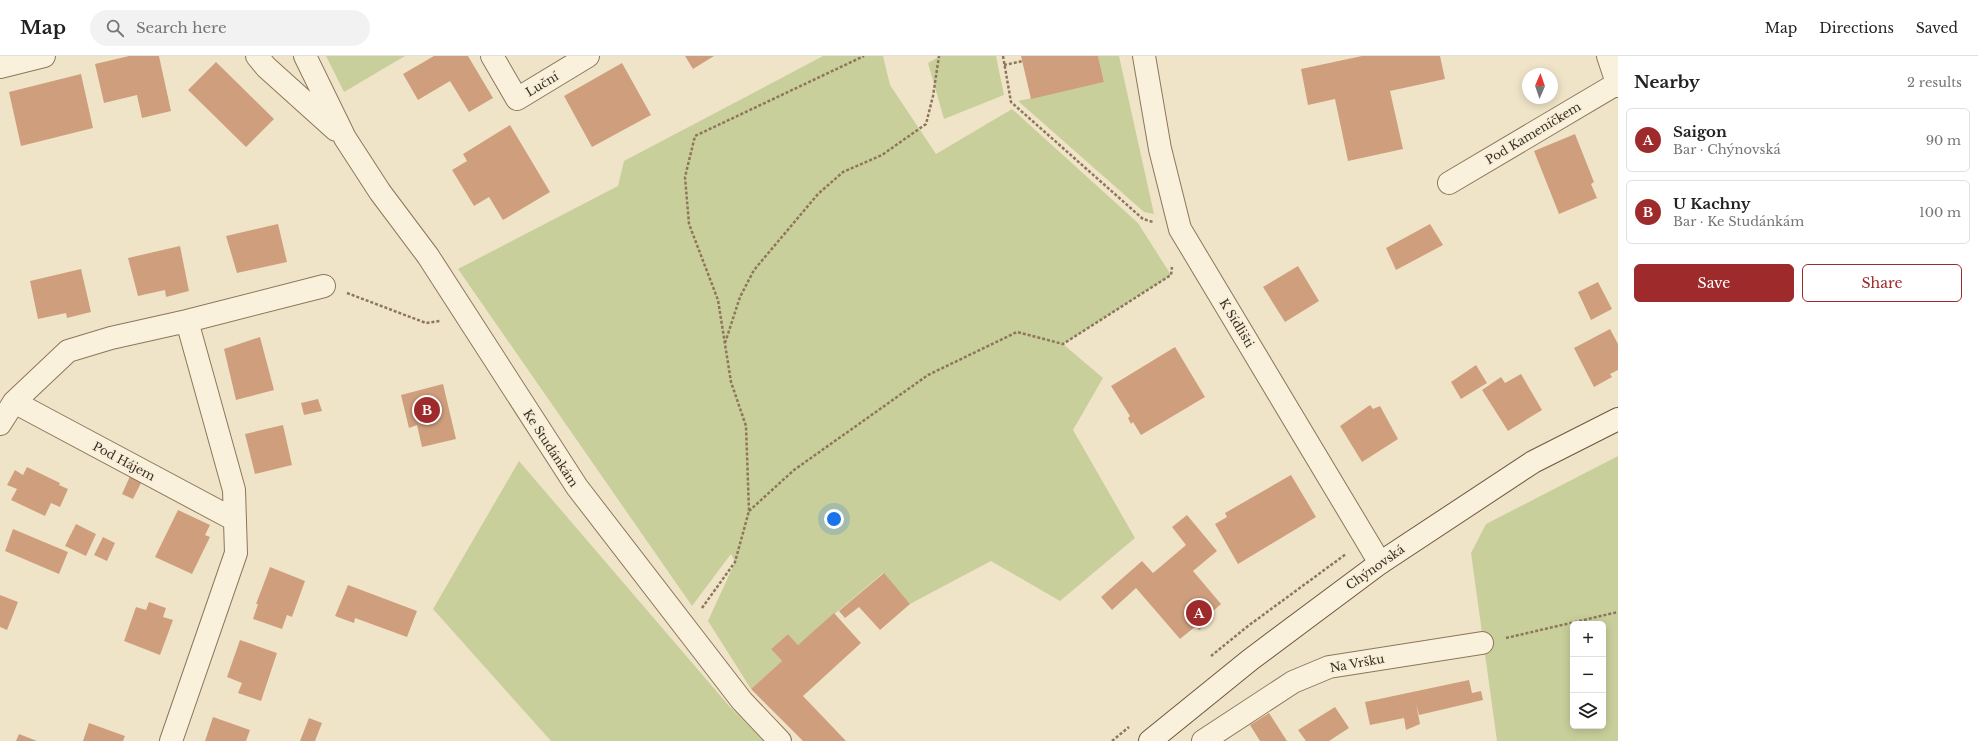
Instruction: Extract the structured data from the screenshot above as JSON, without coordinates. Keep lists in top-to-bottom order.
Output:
{
  "streets": {
    "street": [
      "Luční",
      "Pod Kameníčkem",
      "K Sídlišti",
      "Ke Studánkám",
      "Pod Hájem",
      "Chýnovská",
      "Na Vršku"
    ]
  },
  "crossings": [
    ["K Sídlišti", "Chýnovská"]
  ],
  "north": "top",
  "page": {
    "header": "Map",
    "search": "Search here",
    "nav": ["Map", "Directions", "Saved"],
    "heading": ["Nearby", "2 results"],
    "list": [
      {
        "mark": "A",
        "name": "Saigon",
        "note": "Bar · Chýnovská",
        "value": "90 m"
      },
      {
        "mark": "B",
        "name": "U Kachny",
        "note": "Bar · Ke Studánkám",
        "value": "100 m"
      }
    ],
    "buttons": ["Save", "Share"],
    "pins": ["B", "A"],
    "map_buttons": ["+", "−"]
  }
}
